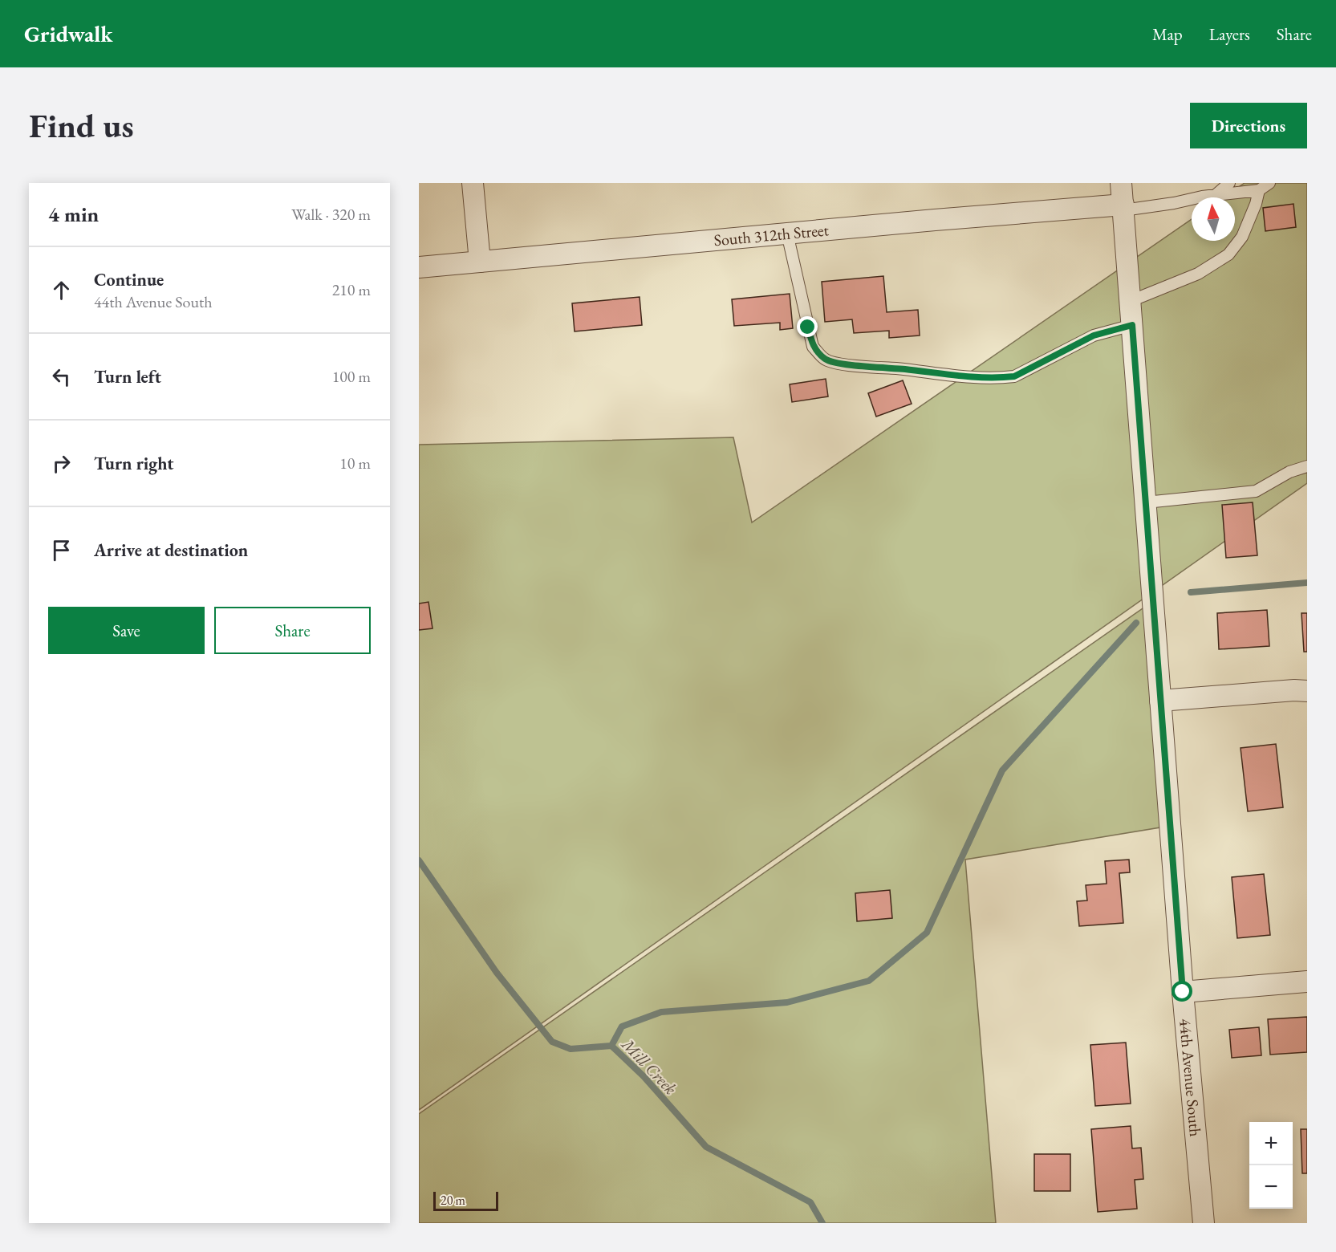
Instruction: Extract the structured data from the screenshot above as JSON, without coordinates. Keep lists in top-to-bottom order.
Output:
{
  "streets": {
    "street": ["South 312th Street", "44th Avenue South"]
  },
  "crossings": [
    ["South 312th Street", "44th Avenue South"]
  ],
  "water": ["Mill Creek"],
  "scale_bar": "20 m",
  "north": "top",
  "page": {
    "header": "Gridwalk",
    "nav": ["Map", "Layers", "Share"],
    "buttons": [
      "Directions",
      ["Save", "Share"]
    ],
    "title": "Find us",
    "heading": ["4 min", "Walk · 320 m"],
    "list": [
      ["Continue", "44th Avenue South", "210 m"],
      ["Turn left", "100 m"],
      ["Turn right", "10 m"],
      "Arrive at destination"
    ],
    "map_buttons": ["+", "−"],
    "scale": "20 m"
  }
}
